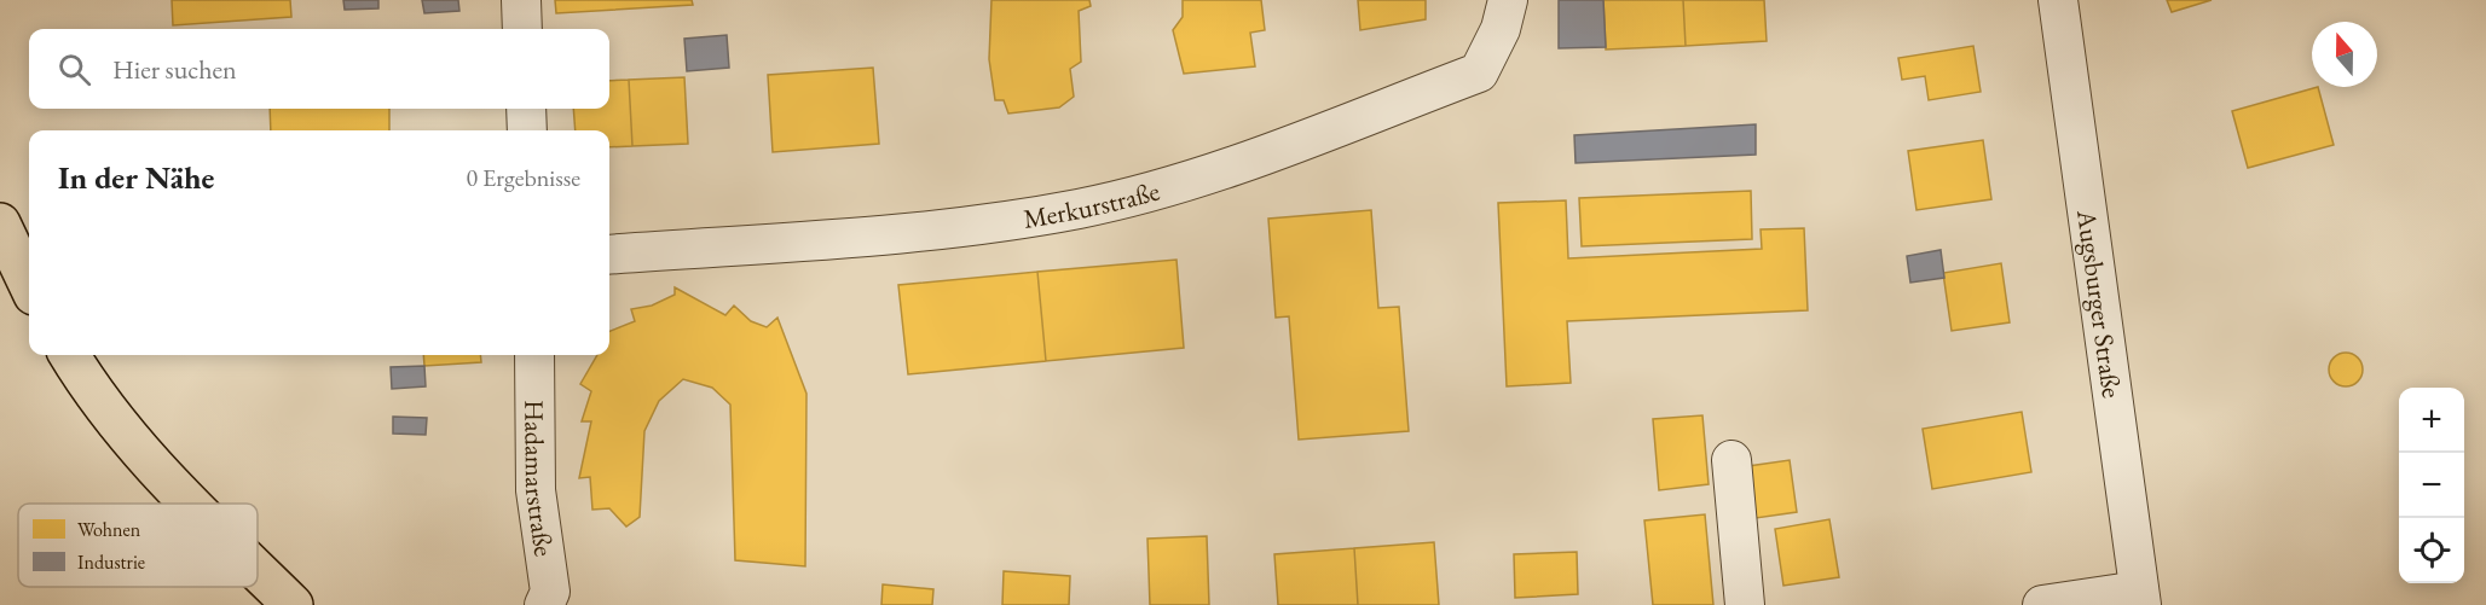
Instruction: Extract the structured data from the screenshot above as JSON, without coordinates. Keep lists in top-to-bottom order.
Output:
{
  "streets": {
    "street": ["Merkurstraße", "Augsburger Straße", "Hadamarstraße"]
  },
  "legend": ["Wohnen", "Industrie"],
  "north": "top",
  "page": {
    "search": "Hier suchen",
    "heading": ["In der Nähe", "0 Ergebnisse"],
    "map_buttons": ["+", "−"]
  }
}
